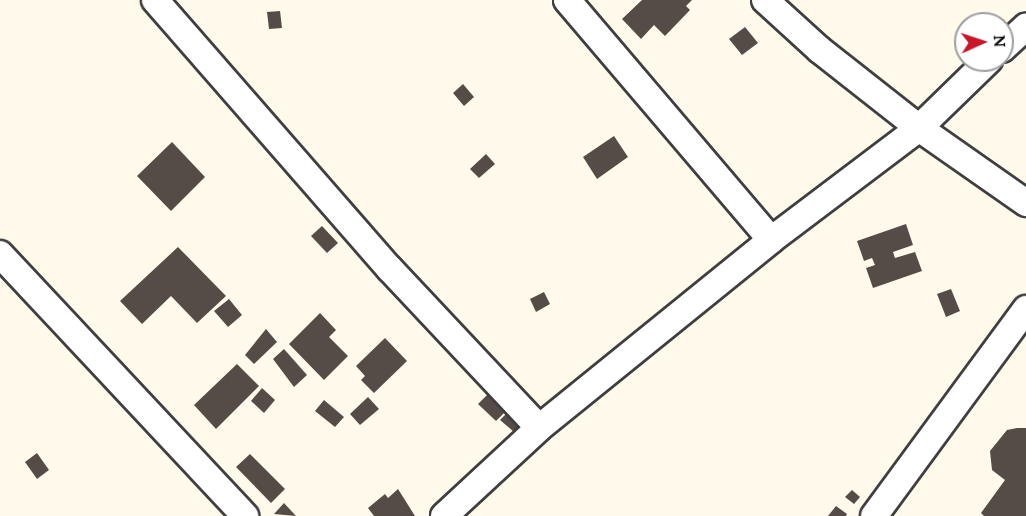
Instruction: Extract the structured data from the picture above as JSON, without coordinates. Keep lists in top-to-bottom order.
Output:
{
  "north": "right"
}
